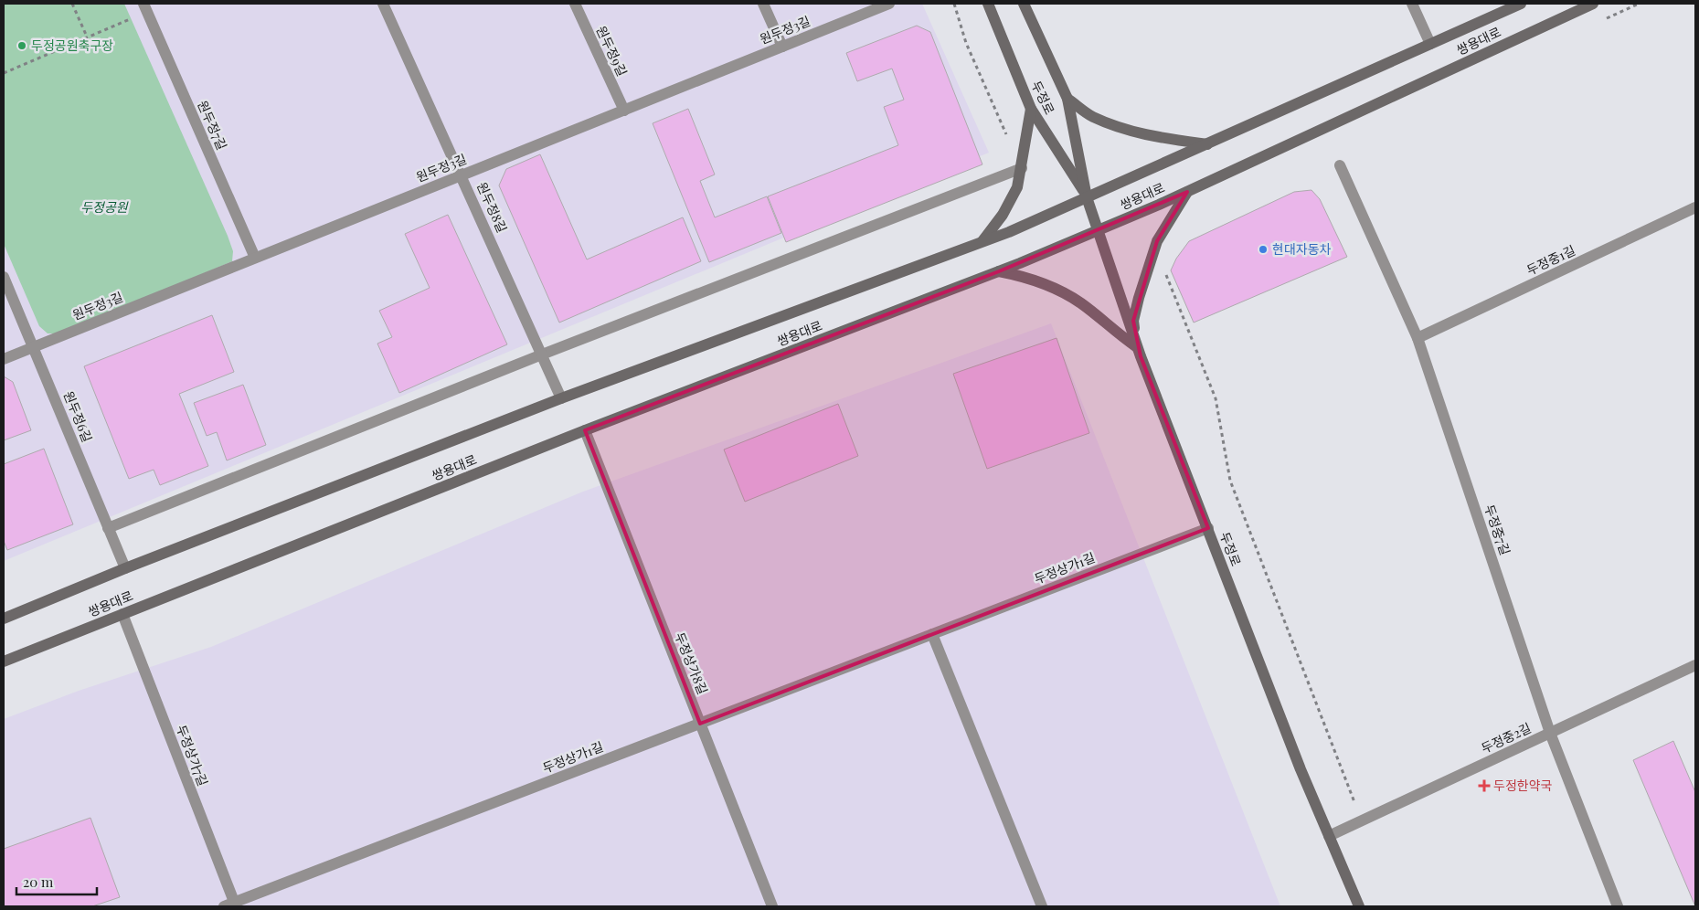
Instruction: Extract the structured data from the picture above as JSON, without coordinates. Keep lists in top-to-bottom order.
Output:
{
  "streets": {
    "street": [
      "원두정3길",
      "쌍용대로",
      "원두정9길",
      "두정로",
      "원두정7길",
      "원두정8길",
      "두정중1길",
      "원두정6길",
      "두정중7길",
      "두정상가1길",
      "두정상가8길",
      "두정중2길",
      "두정상가7길"
    ]
  },
  "crossings": [
    ["원두정3길", "원두정9길"],
    ["원두정3길", "원두정7길"],
    ["원두정3길", "원두정8길"],
    ["원두정3길", "원두정6길"],
    ["쌍용대로", "두정로"],
    ["쌍용대로", "원두정8길"],
    ["쌍용대로", "원두정6길"],
    ["쌍용대로", "두정상가8길"],
    ["쌍용대로", "두정상가7길"],
    ["두정로", "두정상가1길"],
    ["두정로", "두정중2길"],
    ["두정중1길", "두정중7길"],
    ["두정중7길", "두정중2길"],
    ["두정상가1길", "두정상가8길"],
    ["두정상가1길", "두정상가7길"]
  ],
  "parks": ["두정공원"],
  "places": {
    "other": ["두정공원축구장", "현대자동차"],
    "health": ["두정한약국"]
  },
  "scale_bar": "20 m"
}
